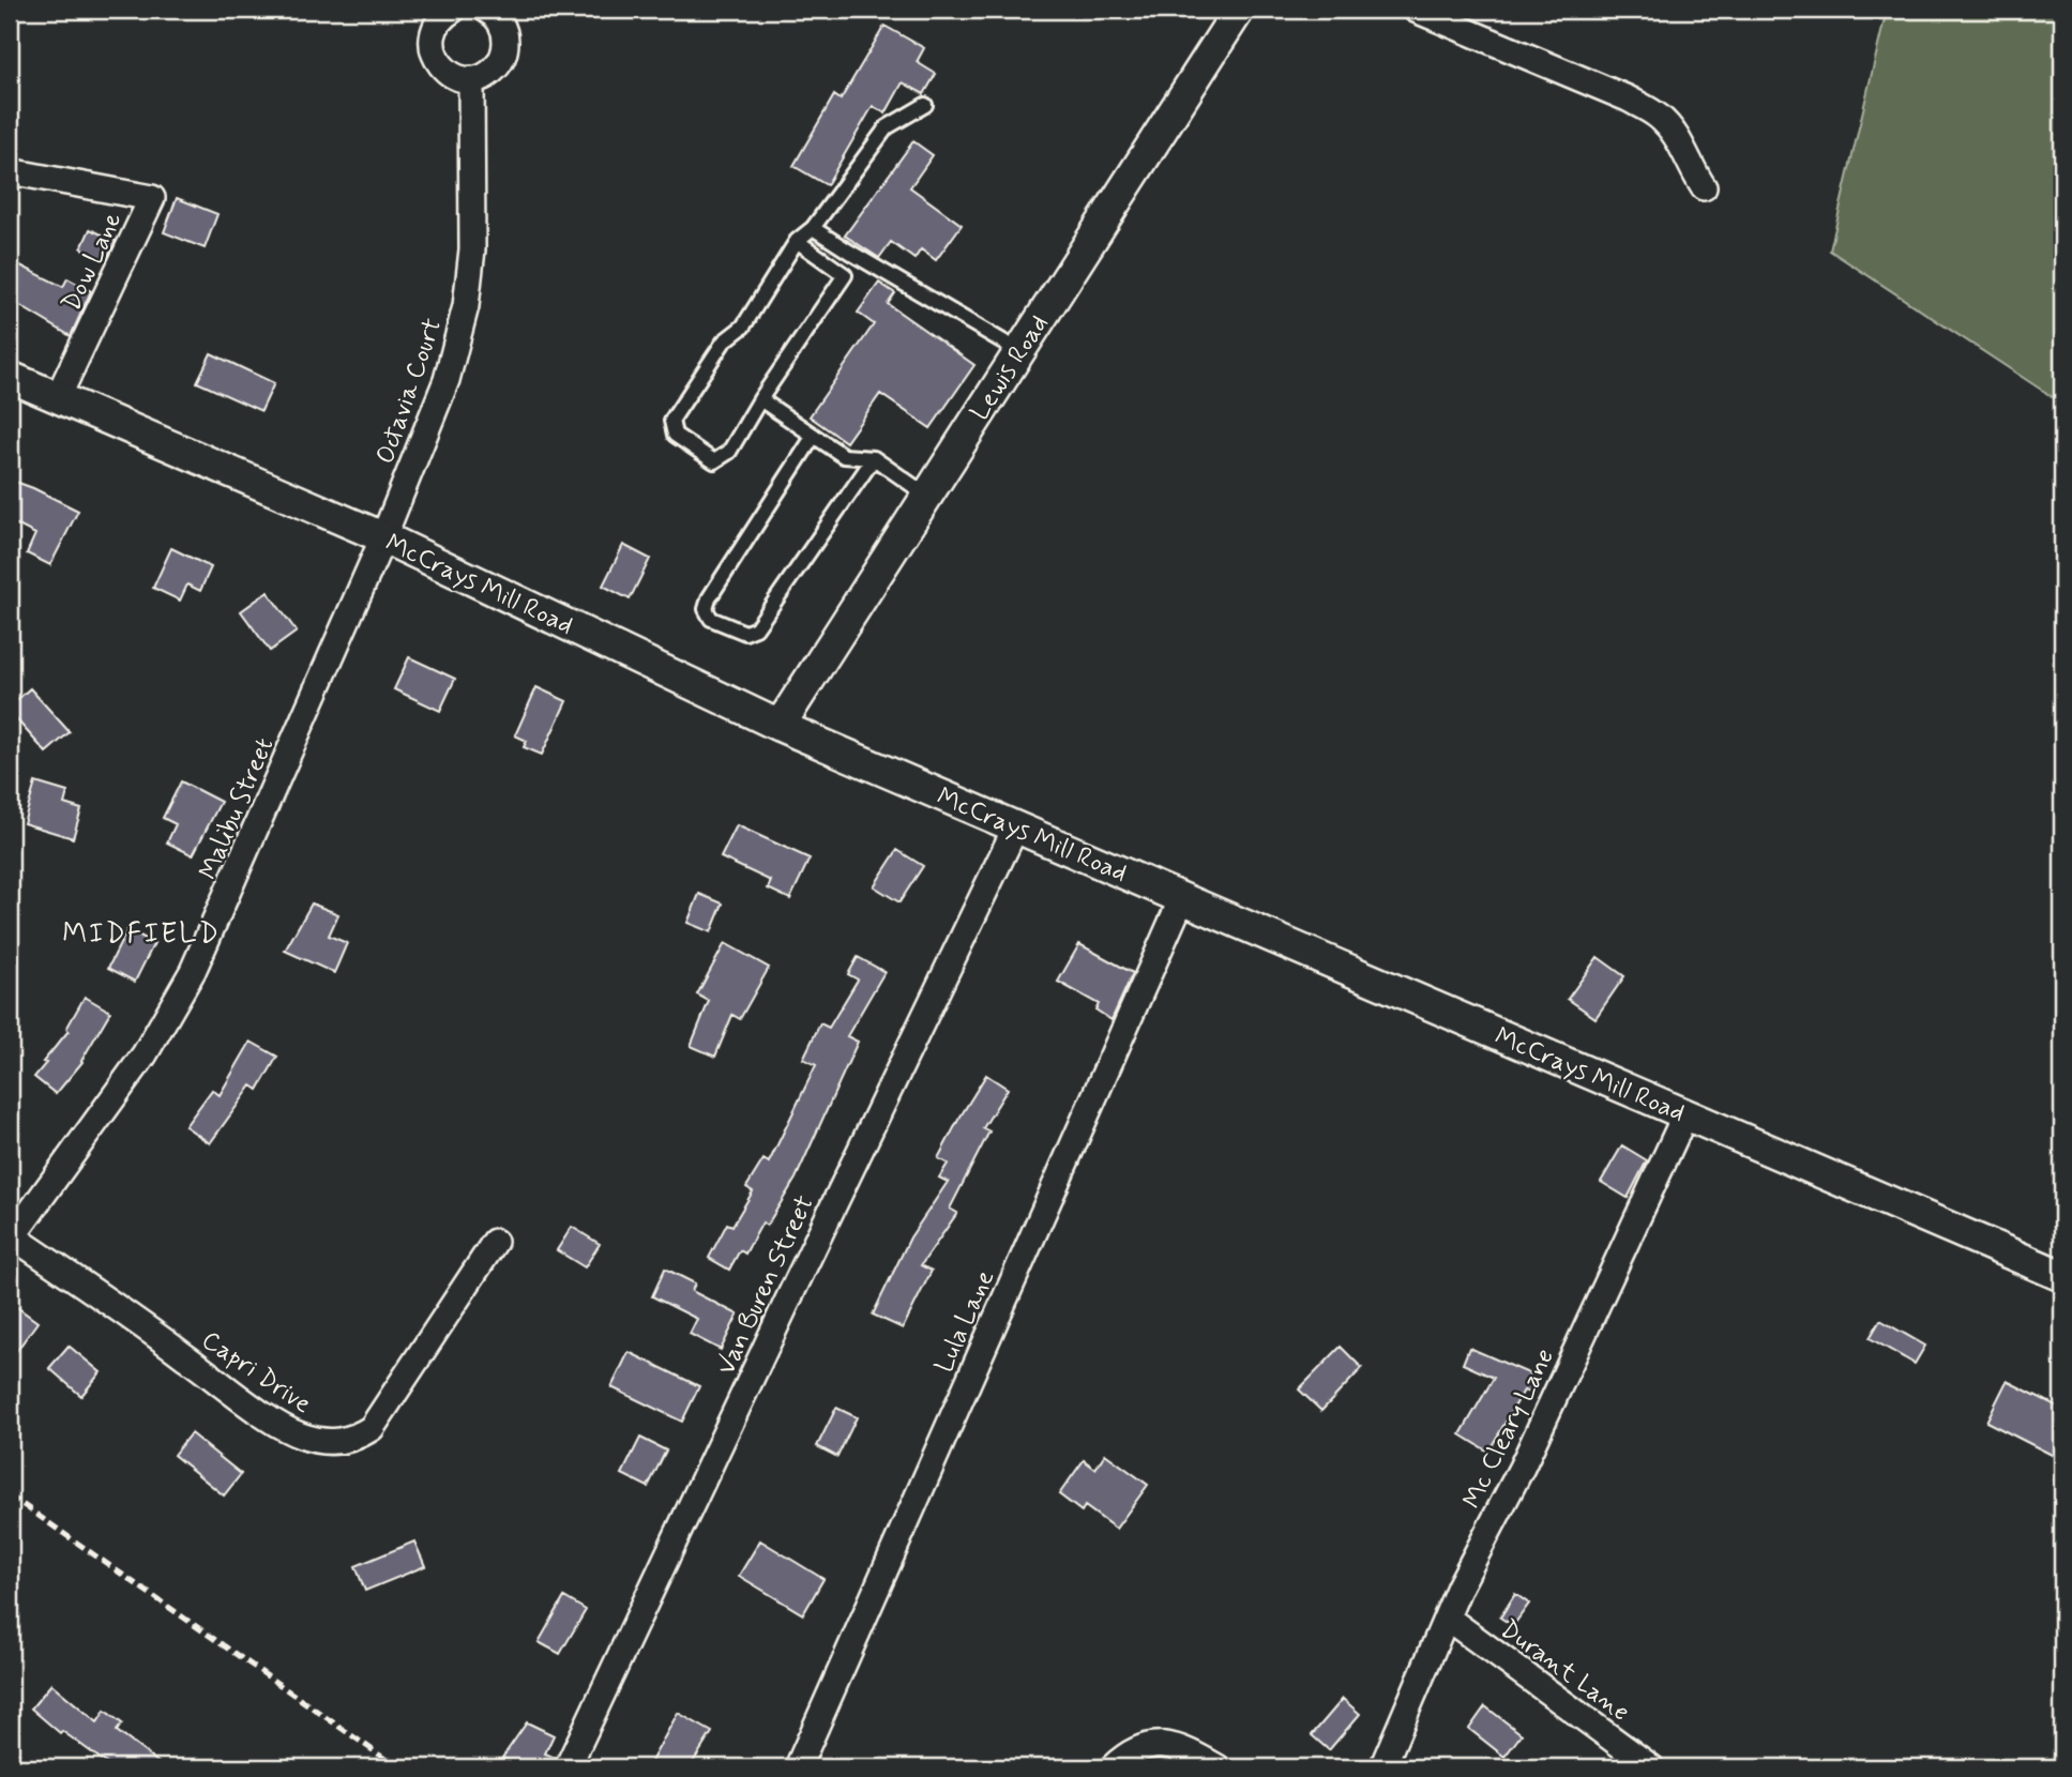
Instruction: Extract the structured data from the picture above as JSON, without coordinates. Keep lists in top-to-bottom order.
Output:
{
  "streets": {
    "street": [
      "Dow Lane",
      "Lewis Road",
      "Octavia Court",
      "McCrays Mill Road",
      "Malibu Street",
      "Van Buren Street",
      "Lula Lane",
      "Capri Drive",
      "Mc Cleary Lane",
      "Durant Lane"
    ]
  },
  "crossings": [
    ["Dow Lane", "McCrays Mill Road"],
    ["Lewis Road", "McCrays Mill Road"],
    ["Octavia Court", "McCrays Mill Road"],
    ["Octavia Court", "Malibu Street"],
    ["McCrays Mill Road", "Malibu Street"],
    ["McCrays Mill Road", "Van Buren Street"],
    ["McCrays Mill Road", "Lula Lane"],
    ["McCrays Mill Road", "Mc Cleary Lane"],
    ["Malibu Street", "Capri Drive"],
    ["Mc Cleary Lane", "Durant Lane"]
  ],
  "districts": ["MIDFIELD"]
}
